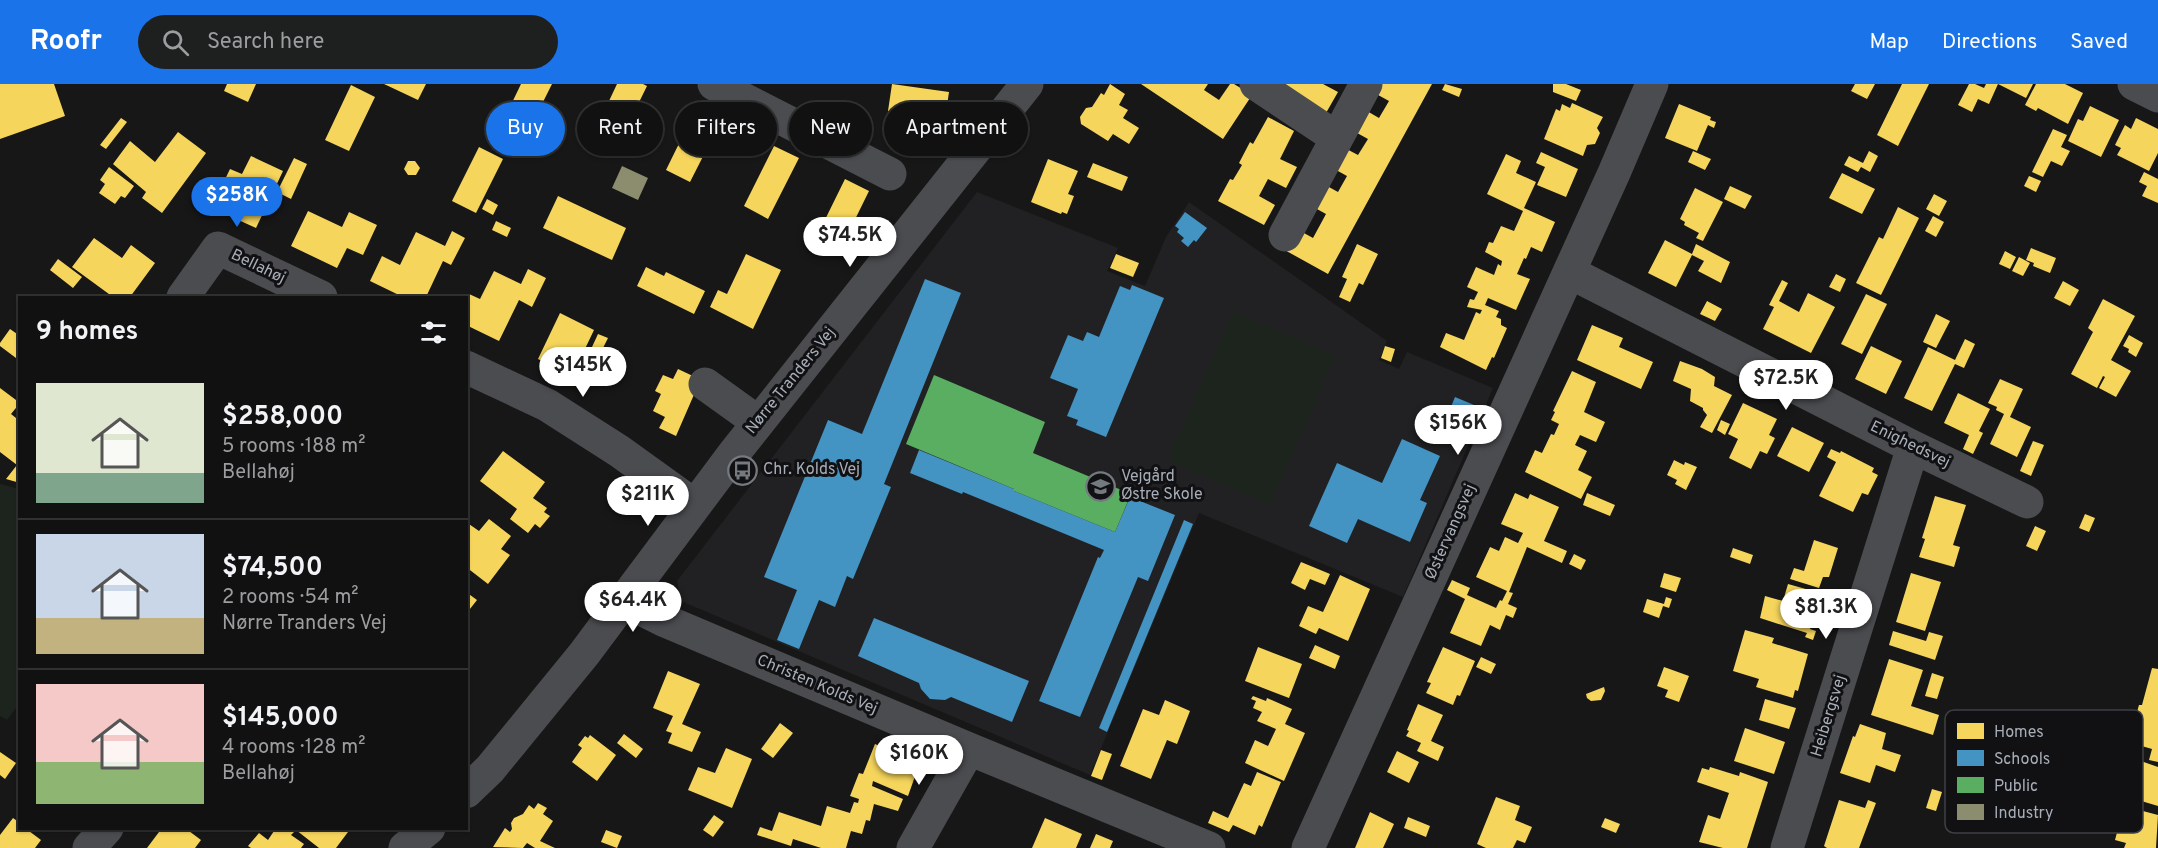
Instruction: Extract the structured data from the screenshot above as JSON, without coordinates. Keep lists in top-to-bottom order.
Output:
{
  "streets": {
    "street": [
      "Bellahøj",
      "Nørre Tranders Vej",
      "Enighedsvej",
      "Østervangsvej",
      "Christen Kolds Vej",
      "Heibergsvej"
    ]
  },
  "crossings": [
    ["Nørre Tranders Vej", "Christen Kolds Vej"],
    ["Enighedsvej", "Østervangsvej"],
    ["Enighedsvej", "Heibergsvej"]
  ],
  "places": {
    "bus stop": ["Chr. Kolds Vej"],
    "school or university": ["Vejgård Østre Skole"]
  },
  "legend": [
    "Homes",
    "Schools",
    "Public",
    "Industry"
  ],
  "page": {
    "header": "Roofr",
    "search": "Search here",
    "nav": ["Map", "Directions", "Saved"],
    "chip": [
      "Buy",
      "Rent",
      "Filters",
      "New",
      "Apartment"
    ],
    "price": [
      "$258K",
      "$74.5K",
      "$145K",
      "$72.5K",
      "$156K",
      "$211K",
      "$64.4K",
      "$81.3K",
      "$160K"
    ],
    "heading": "9 homes",
    "list": [
      {
        "name": "$258,000",
        "note": "5 rooms · 188 m² · Bellahøj"
      },
      {
        "name": "$74,500",
        "note": "2 rooms · 54 m² · Nørre Tranders Vej"
      },
      {
        "name": "$145,000",
        "note": "4 rooms · 128 m² · Bellahøj"
      }
    ]
  }
}
